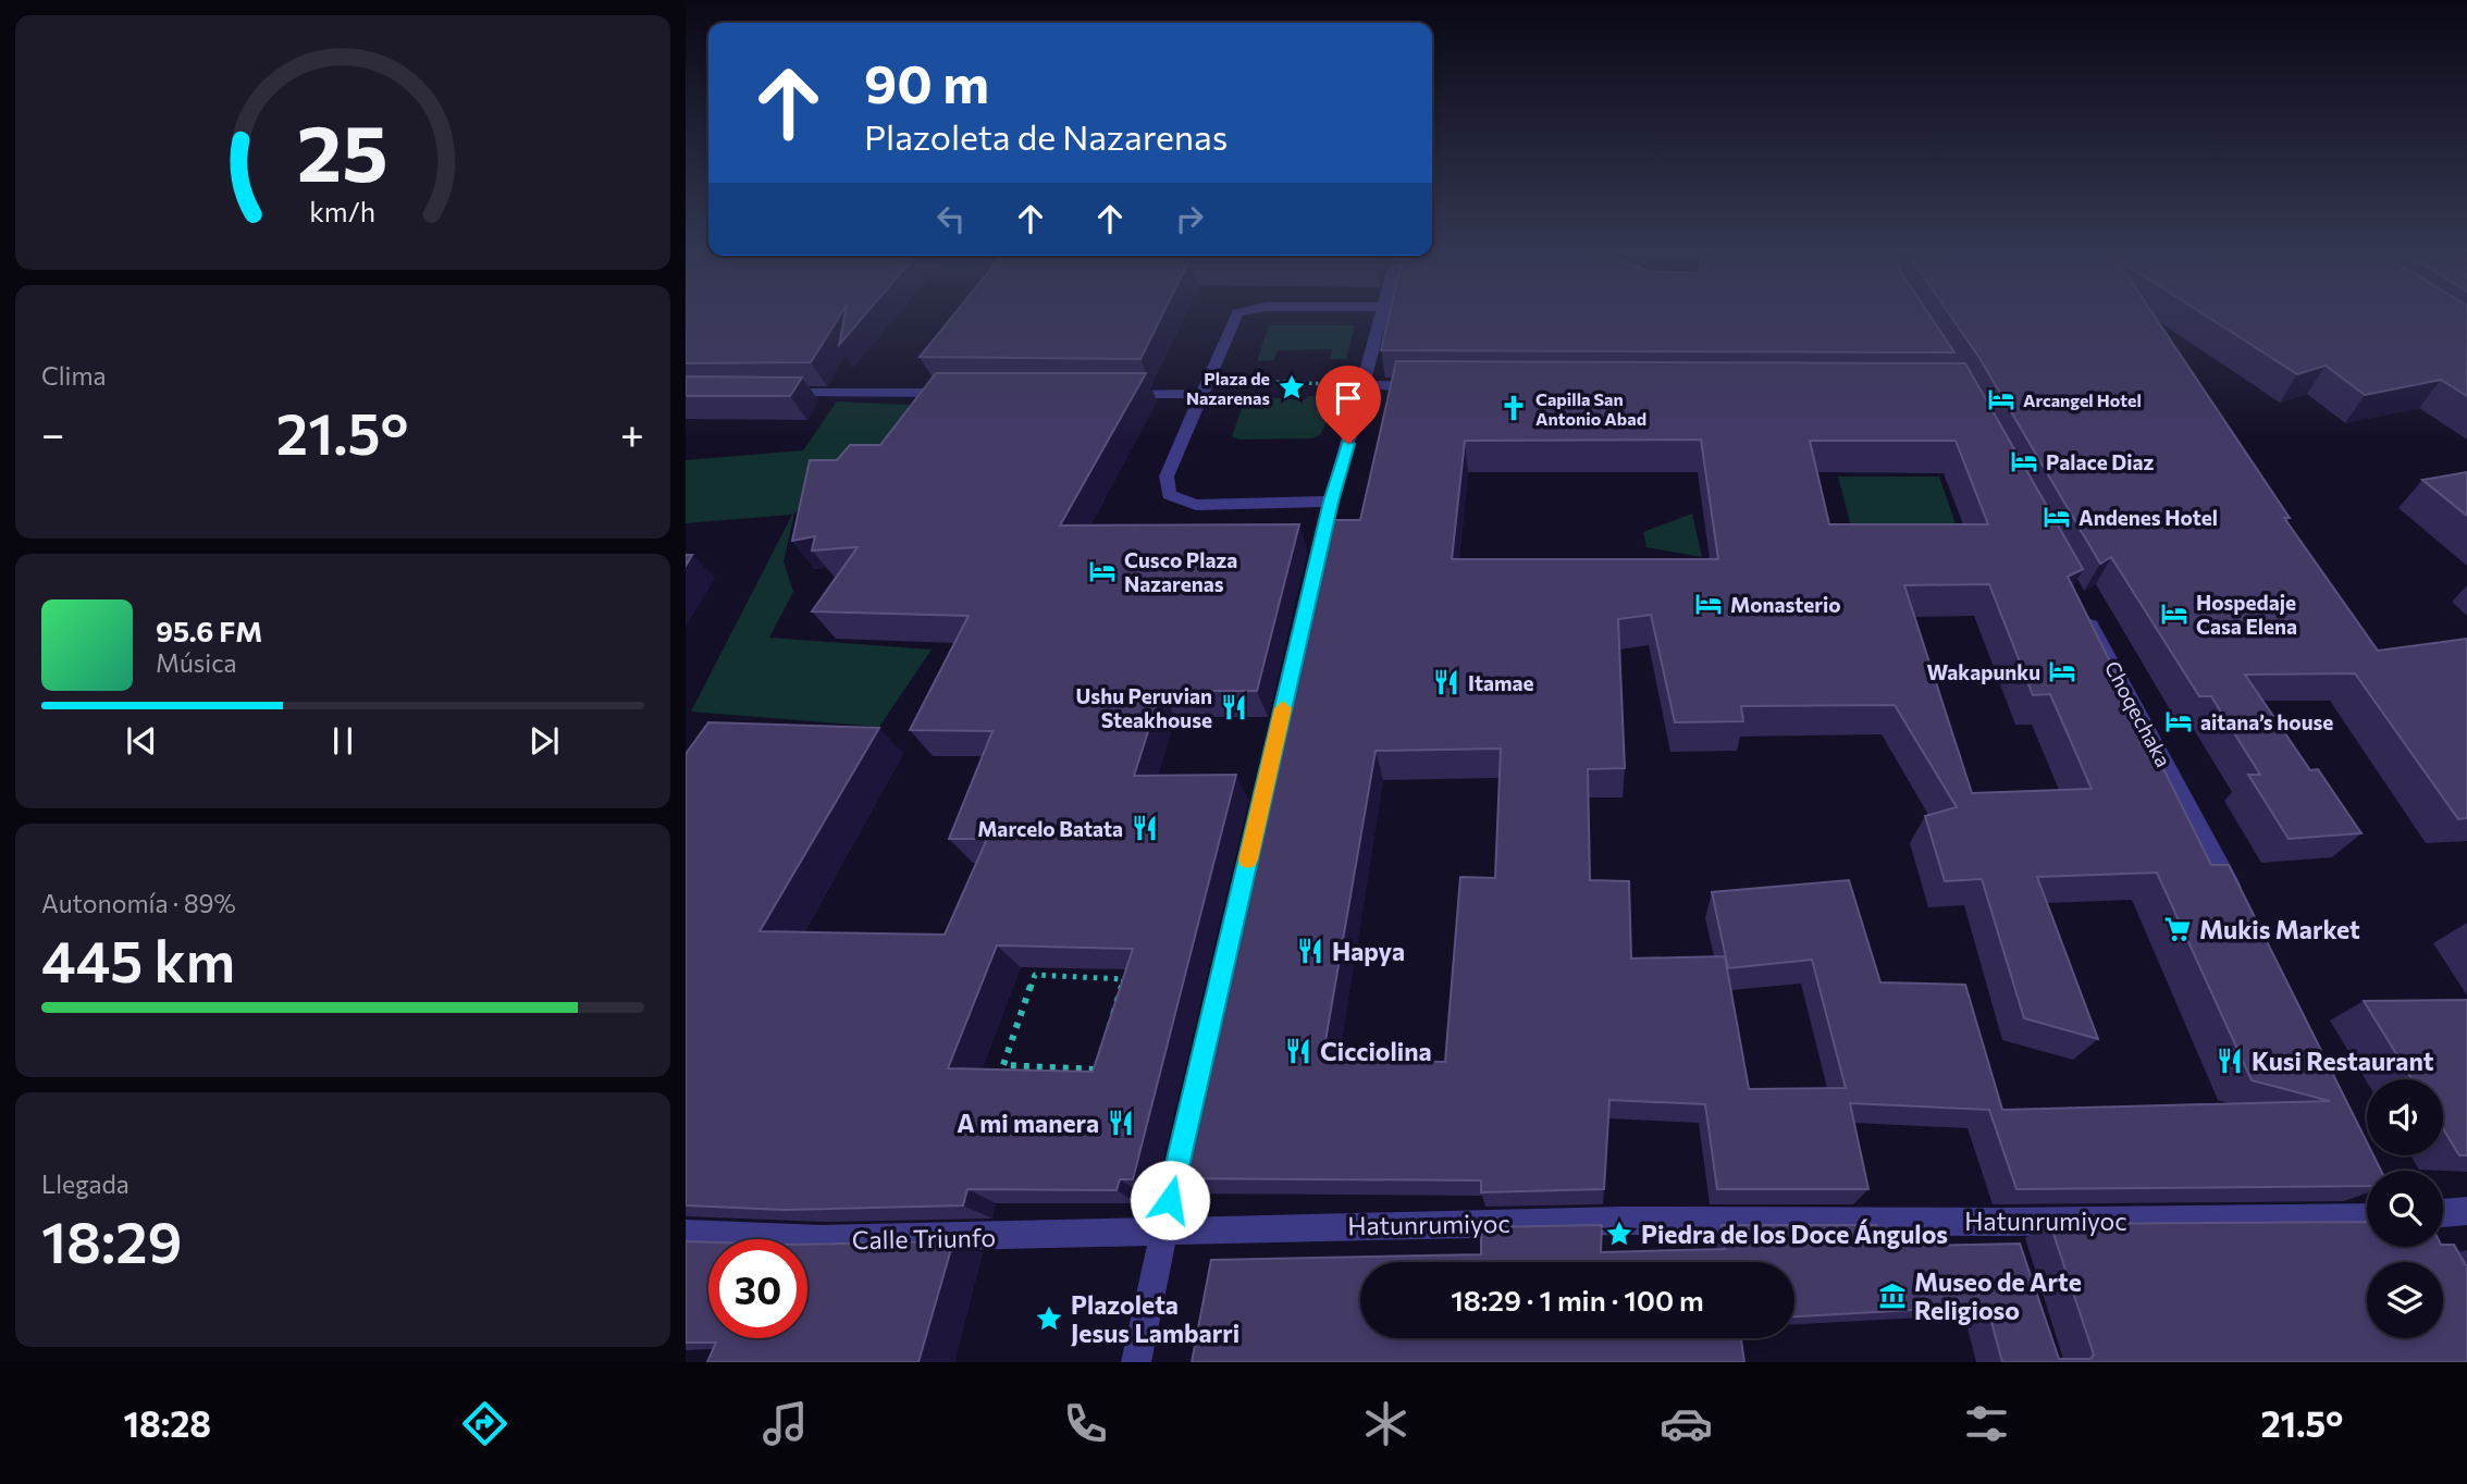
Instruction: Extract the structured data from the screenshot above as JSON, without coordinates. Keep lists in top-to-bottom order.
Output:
{
  "streets": {
    "street": ["Choqechaka", "Hatunrumiyoc", "Calle Triunfo"]
  },
  "crossings": [
    ["Hatunrumiyoc", "Calle Triunfo"]
  ],
  "places": {
    "place": ["Plaza de Nazarenas", "Piedra de los Doce Ángulos", "Plazoleta Jesus Lambarri"],
    "hotel": [
      "Arcangel Hotel",
      "Palace Diaz",
      "Andenes Hotel",
      "Cusco Plaza Nazarenas",
      "Monasterio",
      "Hospedaje Casa Elena",
      "Wakapunku",
      "aitana’s house"
    ],
    "church": ["Capilla San Antonio Abad"],
    "restaurant": [
      "Itamae",
      "Ushu Peruvian Steakhouse",
      "Marcelo Batata",
      "Hapya",
      "Cicciolina",
      "Kusi Restaurant",
      "A mi manera"
    ],
    "supermarket": ["Mukis Market"],
    "museum": ["Museo de Arte Religioso"]
  },
  "page": {
    "turn": ["90 m", "Plazoleta de Nazarenas"],
    "tile": [
      "Clima",
      ["Autonomía · 89%", "445 km"],
      ["Llegada", "18:29"]
    ],
    "heat": ["−", "21.5°", "+"],
    "song": ["95.6 FM", "Música"],
    "limit": "30",
    "trip": "18:29 · 1 min · 100 m",
    "tabs": ["18:28", "21.5°"],
    "gauge": ["25", "km/h"]
  }
}
